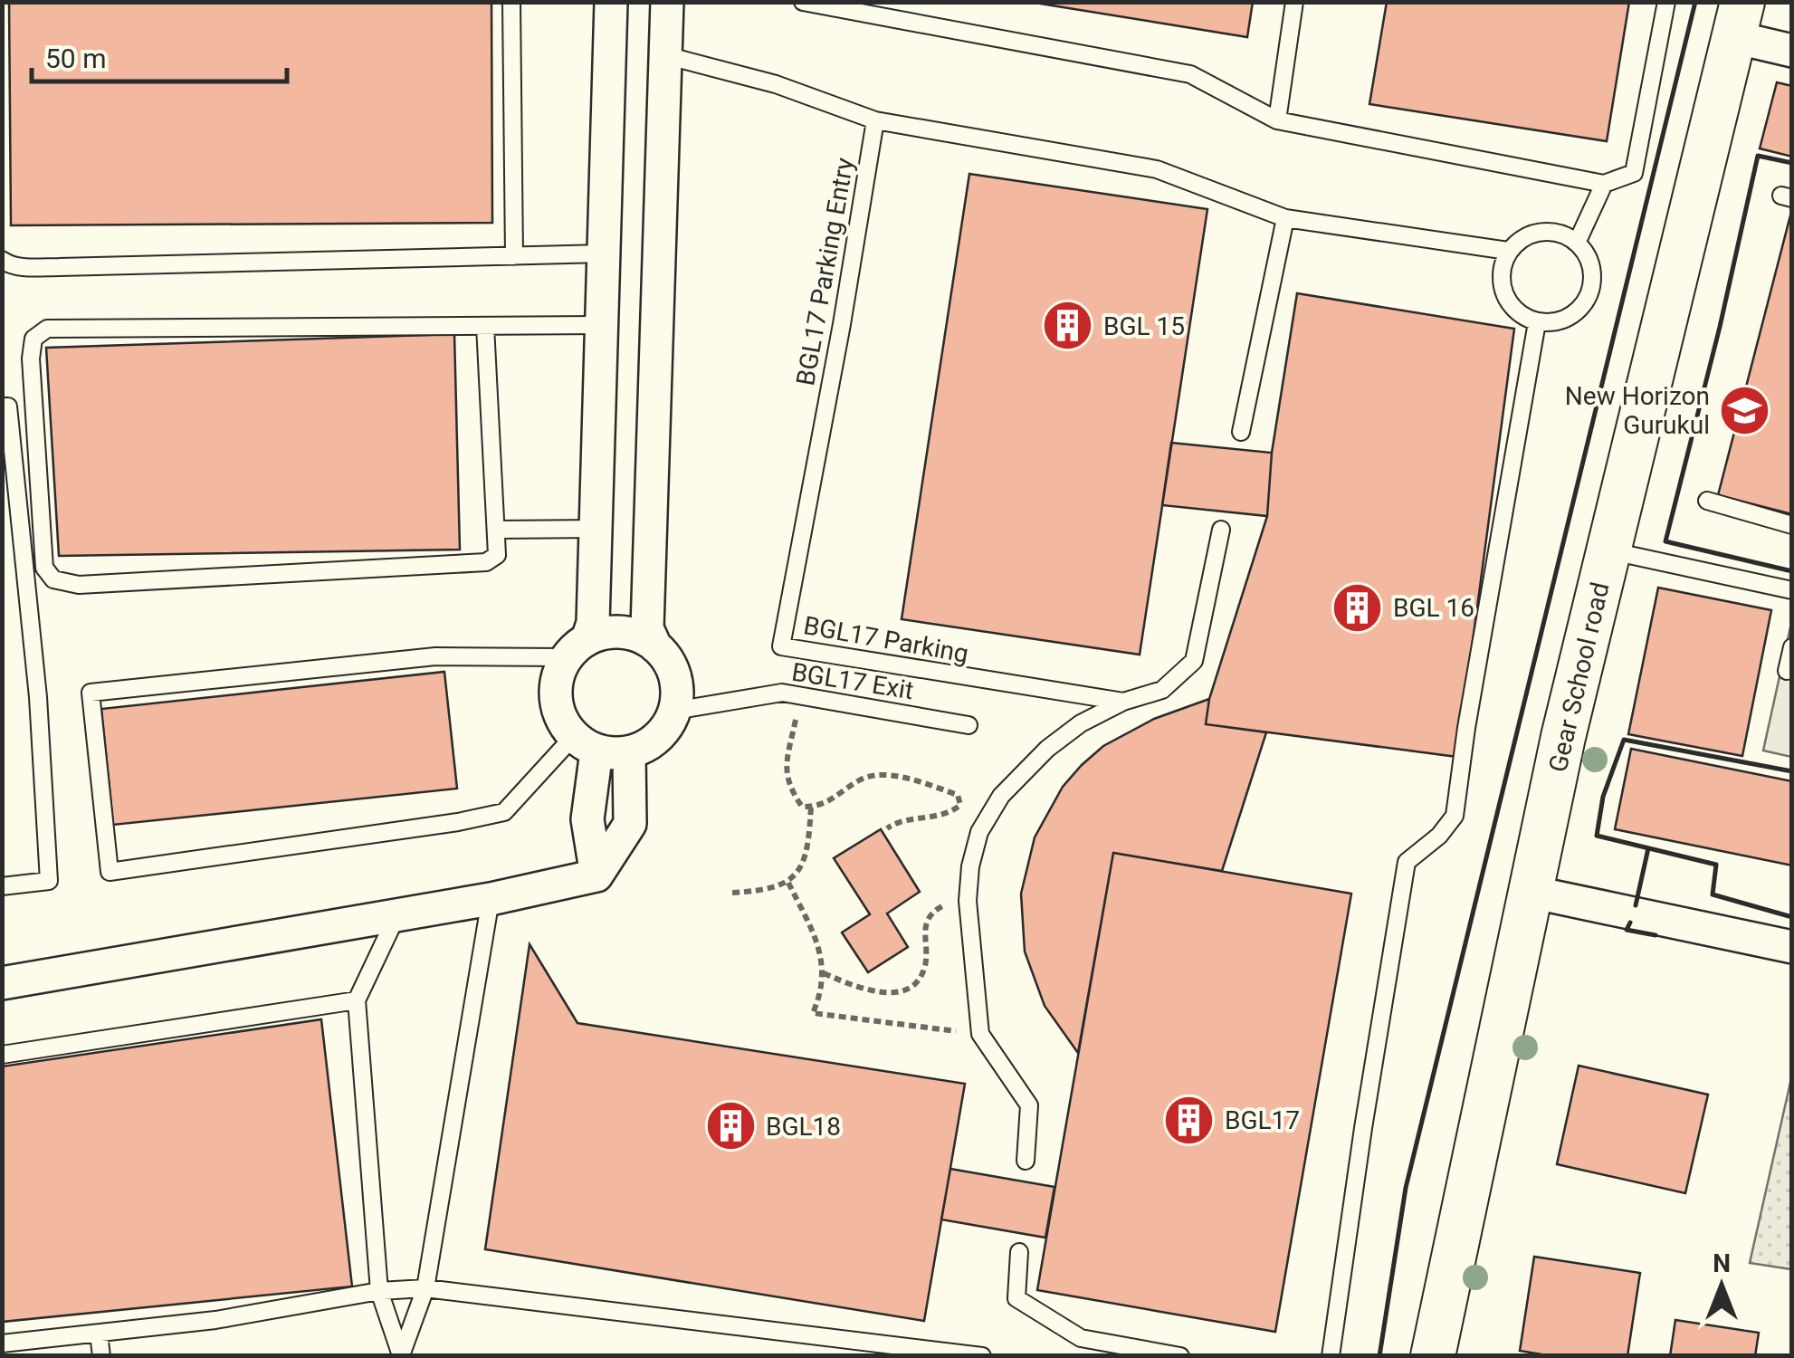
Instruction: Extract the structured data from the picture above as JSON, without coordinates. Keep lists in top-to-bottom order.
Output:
{
  "streets": {
    "main road": ["Gear School road"],
    "lane": ["BGL17 Parking Entry", "BGL17 Parking", "BGL17 Exit"]
  },
  "crossings": [
    ["BGL17 Parking Entry", "BGL17 Parking"]
  ],
  "places": {
    "building": [
      "BGL 15",
      "BGL 16",
      "BGL17",
      "BGL18"
    ],
    "school or university": ["New Horizon Gurukul"]
  },
  "scale_bar": "50 m",
  "north": "top"
}
